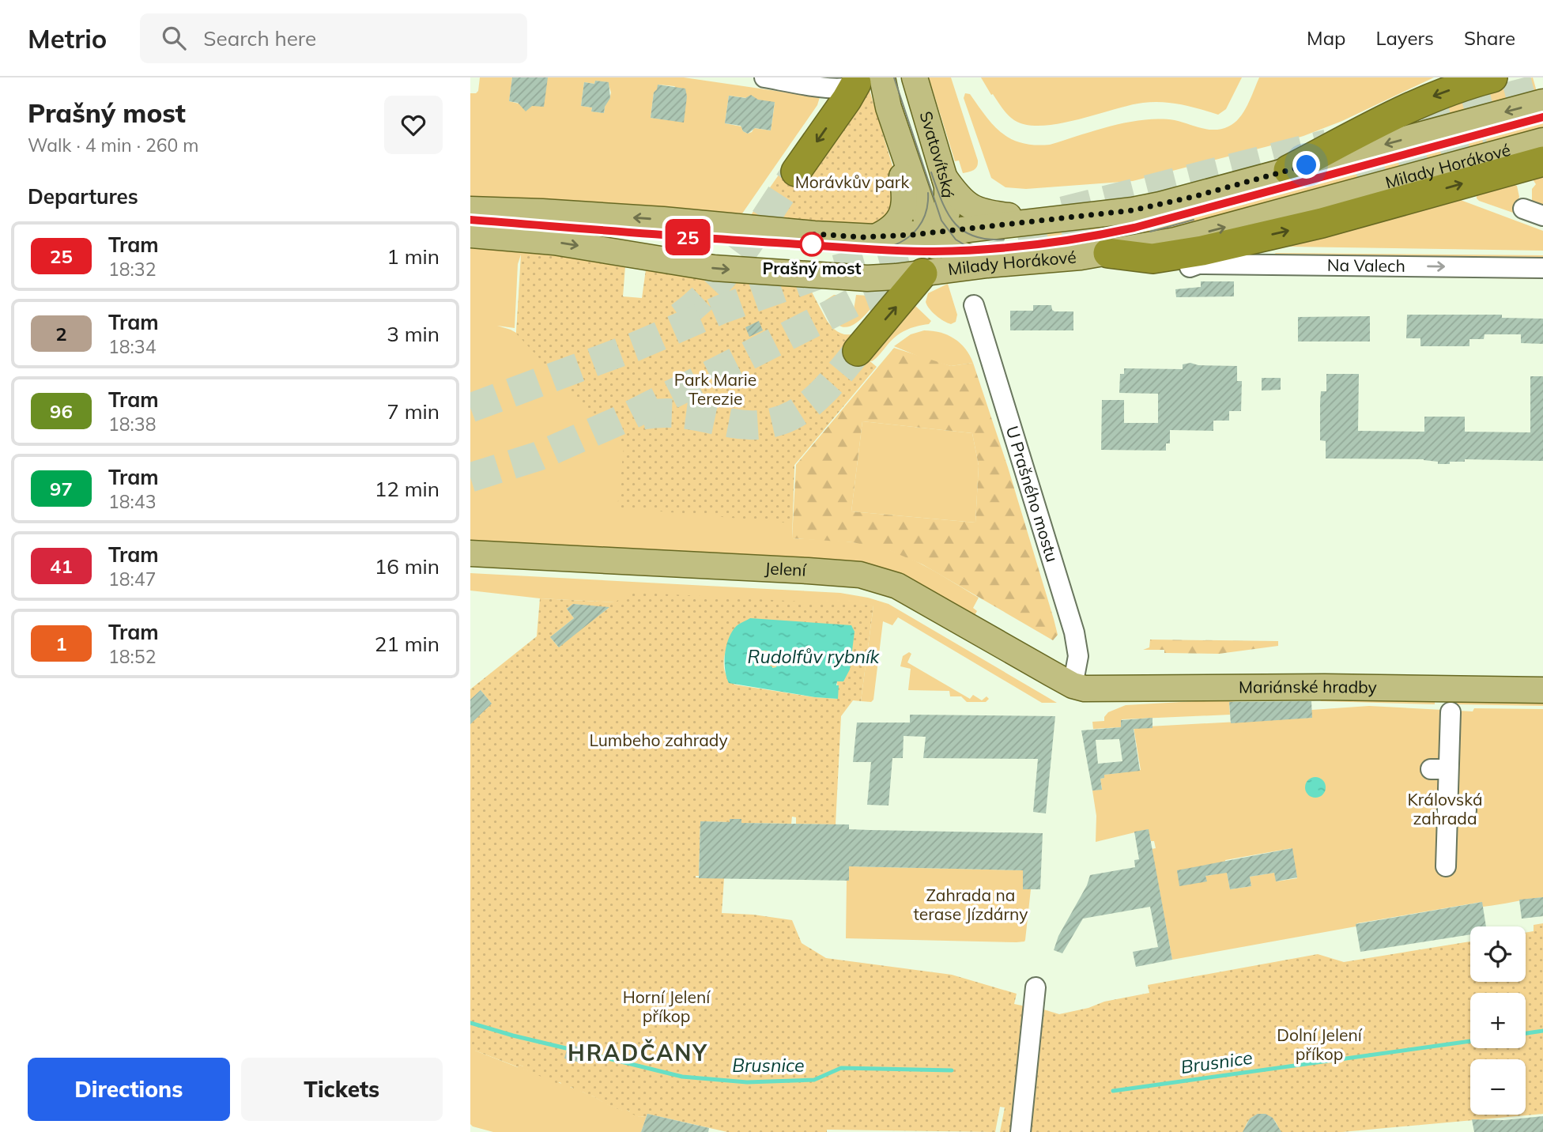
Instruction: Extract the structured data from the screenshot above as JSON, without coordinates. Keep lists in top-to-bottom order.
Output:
{
  "streets": {
    "main road": [
      "Svatovítská",
      "Milady Horákové",
      "Jelení",
      "Mariánské hradby"
    ],
    "street": ["Na Valech", "U Prašného mostu"]
  },
  "crossings": [
    ["U Prašného mostu", "Jelení"],
    ["U Prašného mostu", "Mariánské hradby"],
    ["Jelení", "Mariánské hradby"]
  ],
  "one_way": ["Na Valech"],
  "districts": ["HRADČANY"],
  "water": ["Rudolfův rybník", "Brusnice"],
  "parks": [
    "Morávkův park",
    "Park Marie Terezie",
    "Lumbeho zahrady",
    "Královská zahrada",
    "Zahrada na terase Jízdárny",
    "Horní Jelení příkop",
    "Dolní Jelení příkop"
  ],
  "places": ["Prašný most"],
  "lines": ["tram line 25"],
  "page": {
    "header": "Metrio",
    "search": "Search here",
    "nav": ["Map", "Layers", "Share"],
    "heading": [
      ["Prašný most", "Walk · 4 min · 260 m"],
      "Departures"
    ],
    "on_map": "25",
    "list": [
      {
        "mark": "25",
        "name": "Tram",
        "note": "18:32",
        "value": "1 min"
      },
      {
        "mark": "2",
        "name": "Tram",
        "note": "18:34",
        "value": "3 min"
      },
      {
        "mark": "96",
        "name": "Tram",
        "note": "18:38",
        "value": "7 min"
      },
      {
        "mark": "97",
        "name": "Tram",
        "note": "18:43",
        "value": "12 min"
      },
      {
        "mark": "41",
        "name": "Tram",
        "note": "18:47",
        "value": "16 min"
      },
      {
        "mark": "1",
        "name": "Tram",
        "note": "18:52",
        "value": "21 min"
      }
    ],
    "map_buttons": ["+", "−"],
    "buttons": ["Directions", "Tickets"]
  }
}
